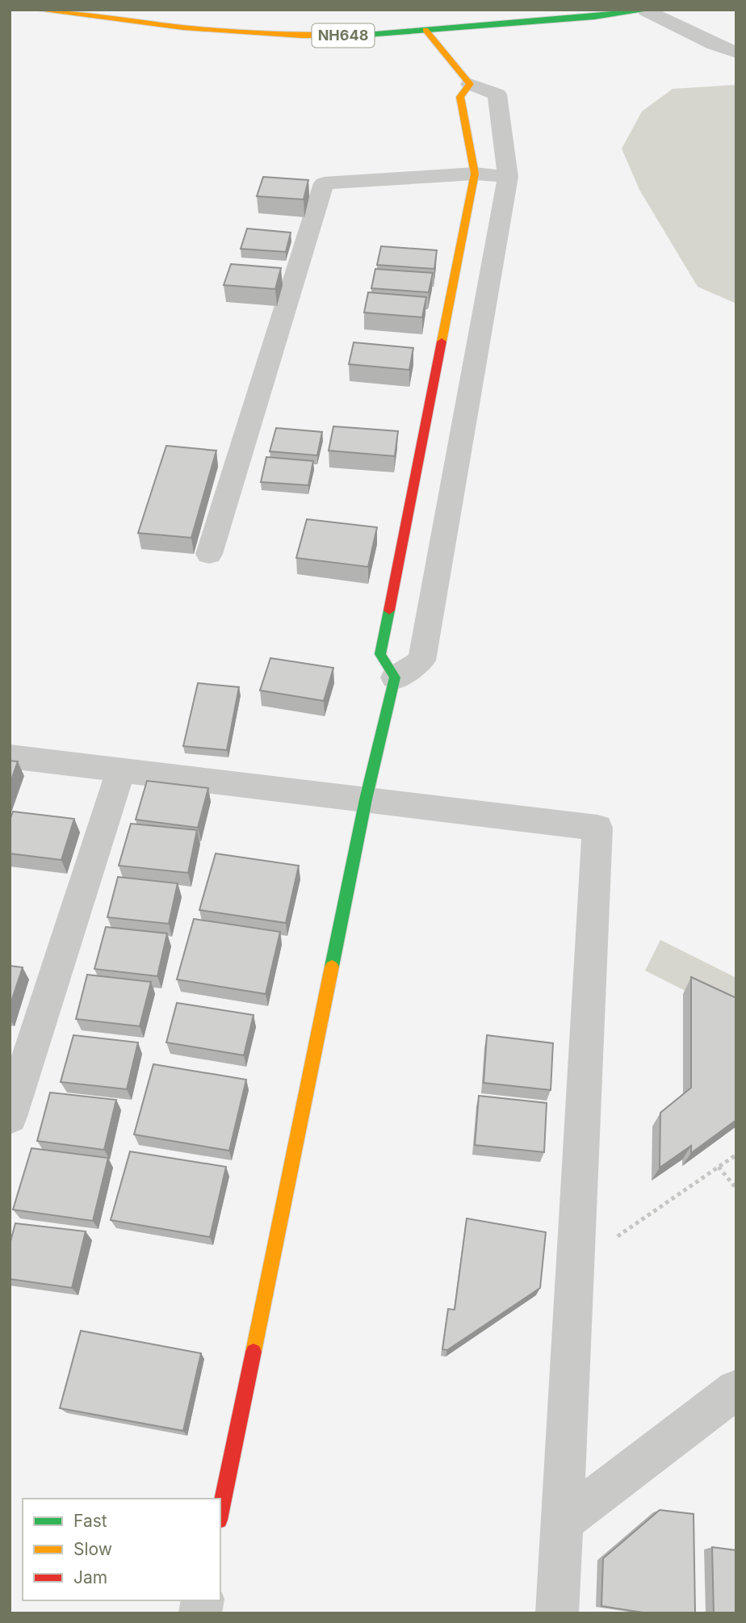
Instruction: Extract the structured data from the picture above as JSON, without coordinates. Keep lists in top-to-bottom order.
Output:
{
  "streets": {
    "main road": ["NH648"]
  },
  "legend": ["Fast", "Slow", "Jam"]
}
